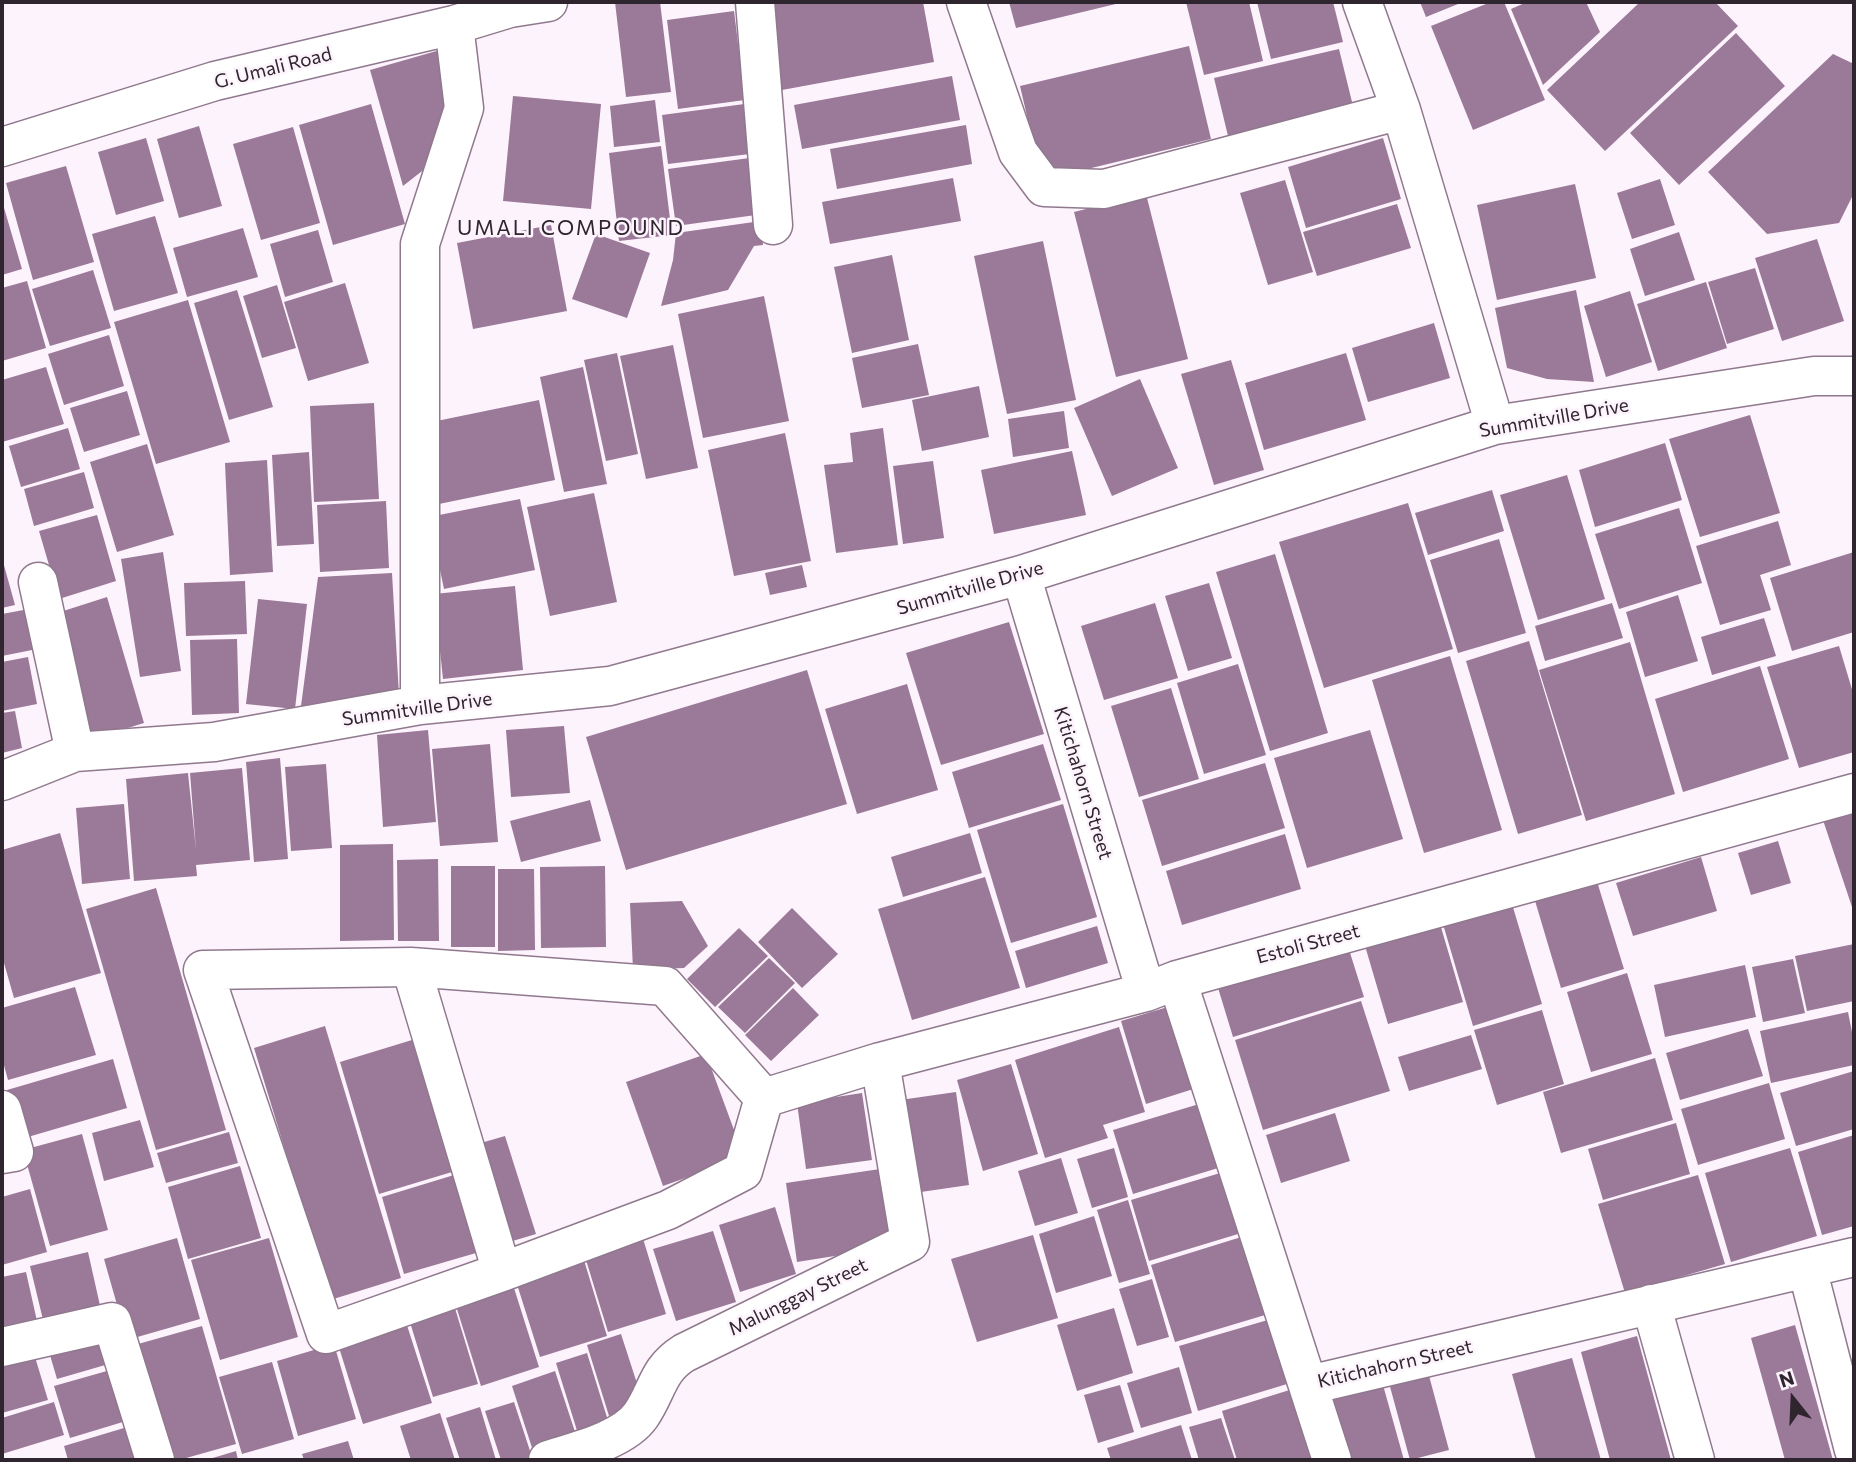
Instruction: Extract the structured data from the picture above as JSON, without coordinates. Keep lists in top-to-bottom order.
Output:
{
  "streets": {
    "street": [
      "G. Umali Road",
      "Summitville Drive",
      "Kitichahorn Street",
      "Estoli Street",
      "Malunggay Street"
    ]
  },
  "crossings": [
    ["Summitville Drive", "Kitichahorn Street"],
    ["Kitichahorn Street", "Estoli Street"],
    ["Estoli Street", "Malunggay Street"]
  ],
  "districts": ["UMALI COMPOUND"],
  "north": "top"
}
